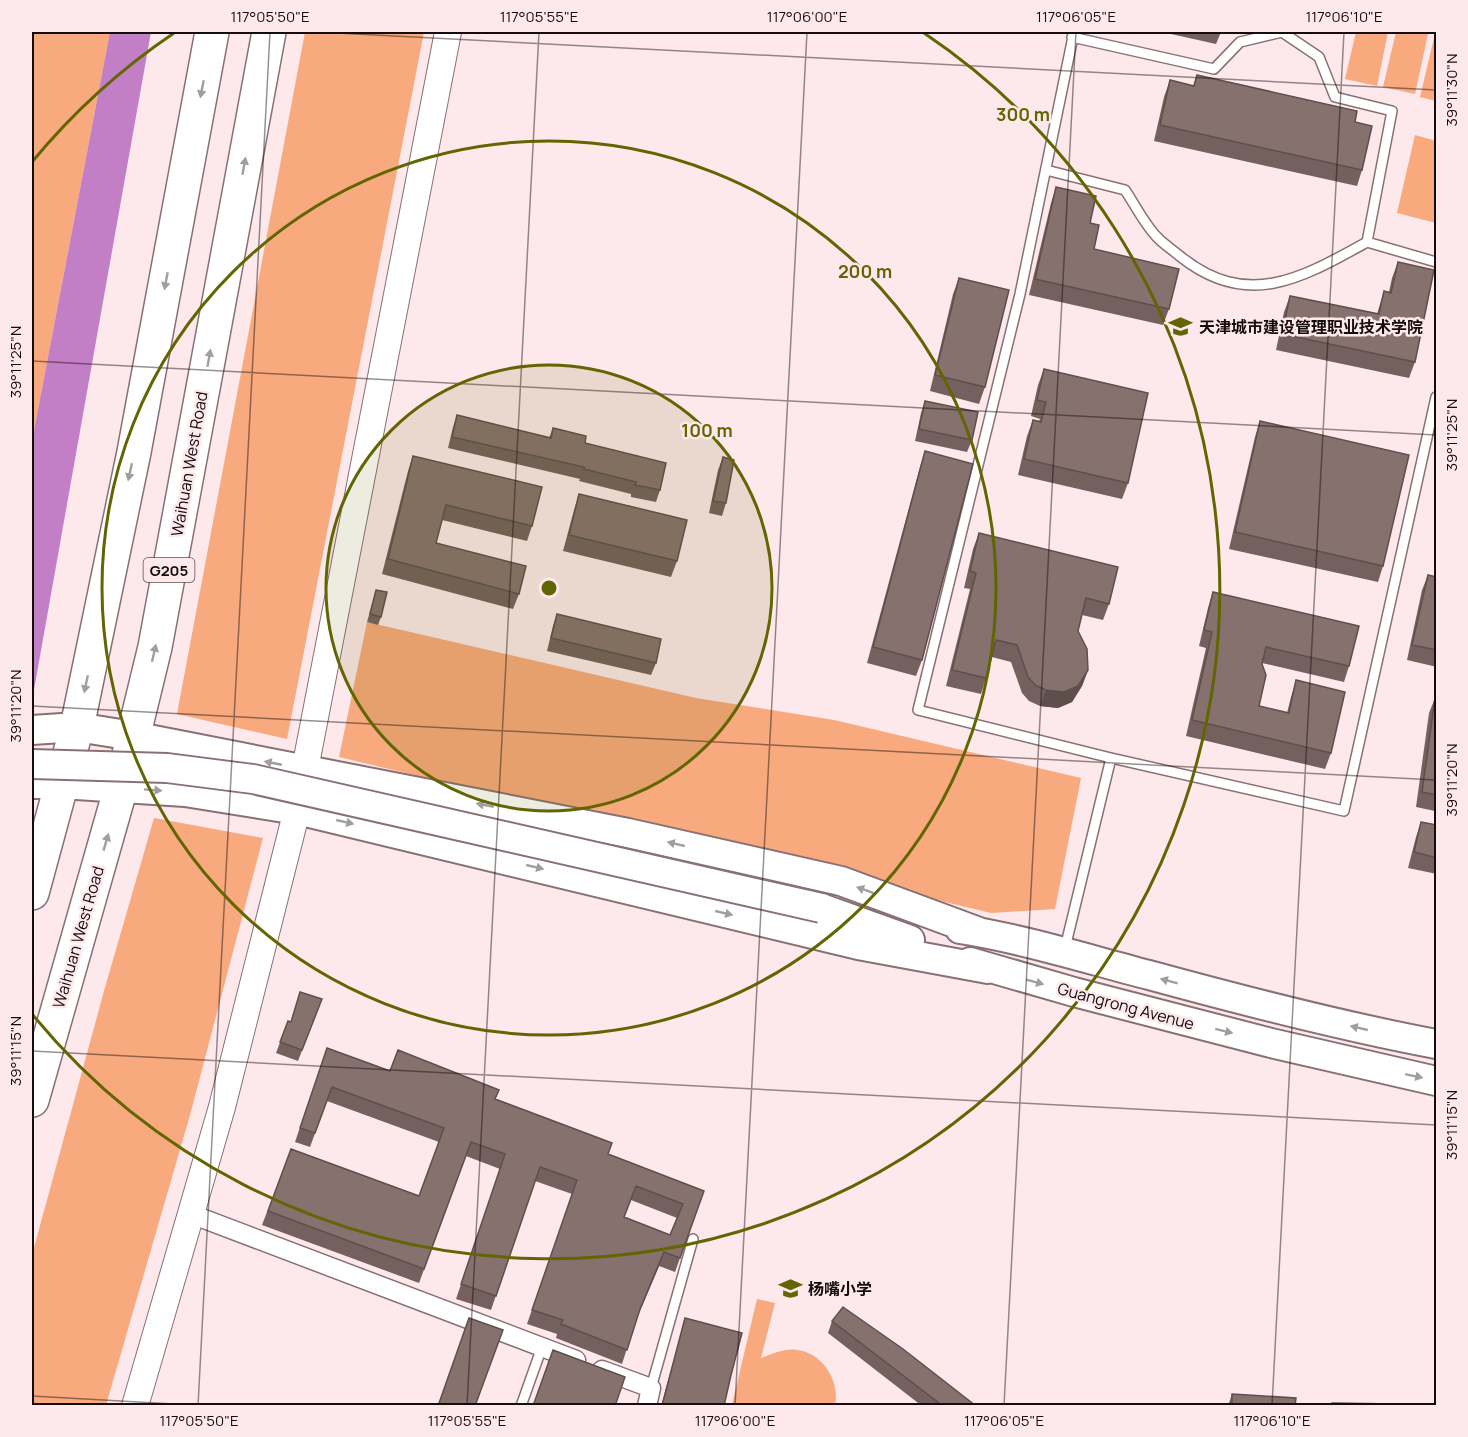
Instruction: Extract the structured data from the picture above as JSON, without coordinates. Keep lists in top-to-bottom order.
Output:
{
  "streets": {
    "highway": ["Waihuan West Road", "G205"],
    "main road": ["Guangrong Avenue"]
  },
  "places": {
    "school or university": ["天津城市建设管理职业技术学院", "杨嘴小学"]
  },
  "coordinates": [
    "117°05'50\"E",
    "117°05'55\"E",
    "117°06'00\"E",
    "117°06'05\"E",
    "117°06'10\"E",
    "39°11'30\"N",
    "39°11'25\"N",
    "39°11'20\"N",
    "39°11'15\"N"
  ],
  "rings": ["300 m", "200 m", "100 m"]
}
